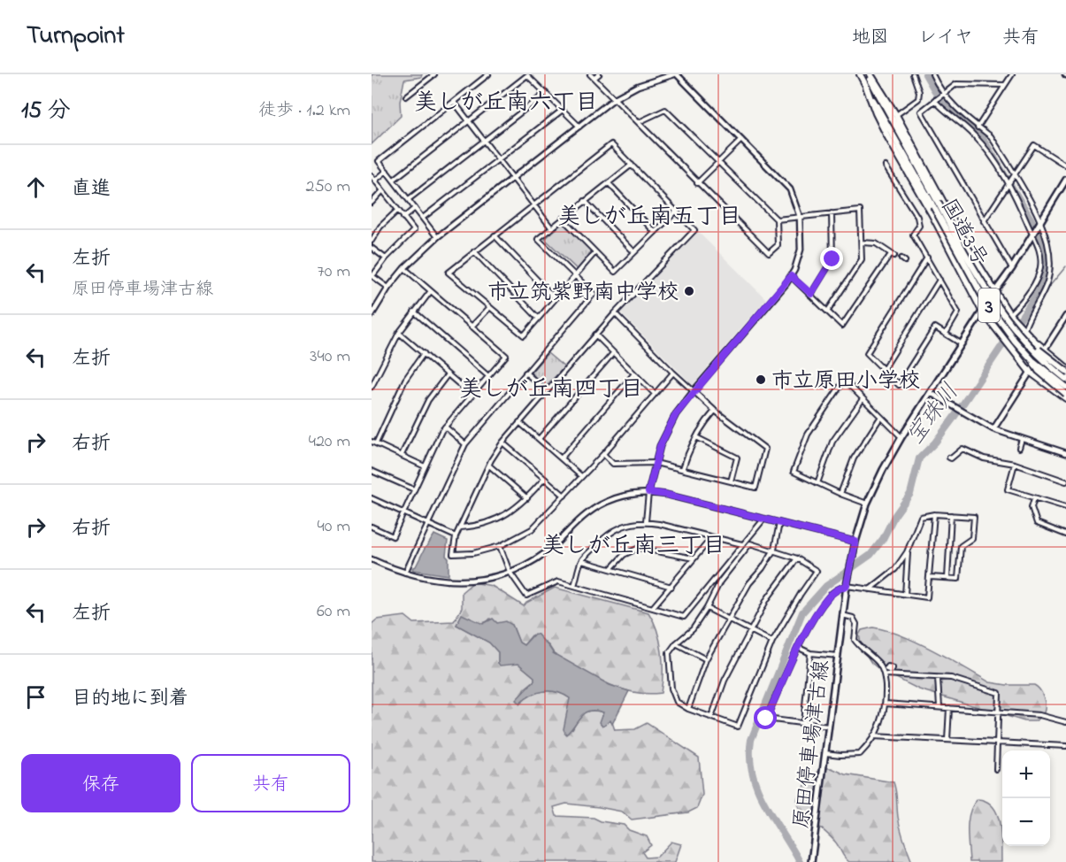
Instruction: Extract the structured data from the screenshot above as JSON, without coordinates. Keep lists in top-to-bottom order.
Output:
{
  "streets": {
    "highway": ["国道3号", "3"],
    "main road": ["原田停車場津古線"]
  },
  "districts": [
    "美しが丘南六丁目",
    "美しが丘南五丁目",
    "美しが丘南四丁目",
    "美しが丘南三丁目"
  ],
  "water": ["宝珠川"],
  "places": ["市立筑紫野南中学校", "市立原田小学校"],
  "page": {
    "header": "Turnpoint",
    "nav": ["地図", "レイヤ", "共有"],
    "heading": ["15 分", "徒歩 · 1.2 km"],
    "list": [
      ["直進", "250 m"],
      ["左折", "原田停車場津古線", "70 m"],
      ["左折", "340 m"],
      ["右折", "420 m"],
      ["右折", "40 m"],
      ["左折", "60 m"],
      "目的地に到着"
    ],
    "buttons": ["保存", "共有"],
    "map_buttons": ["+", "−"]
  }
}
